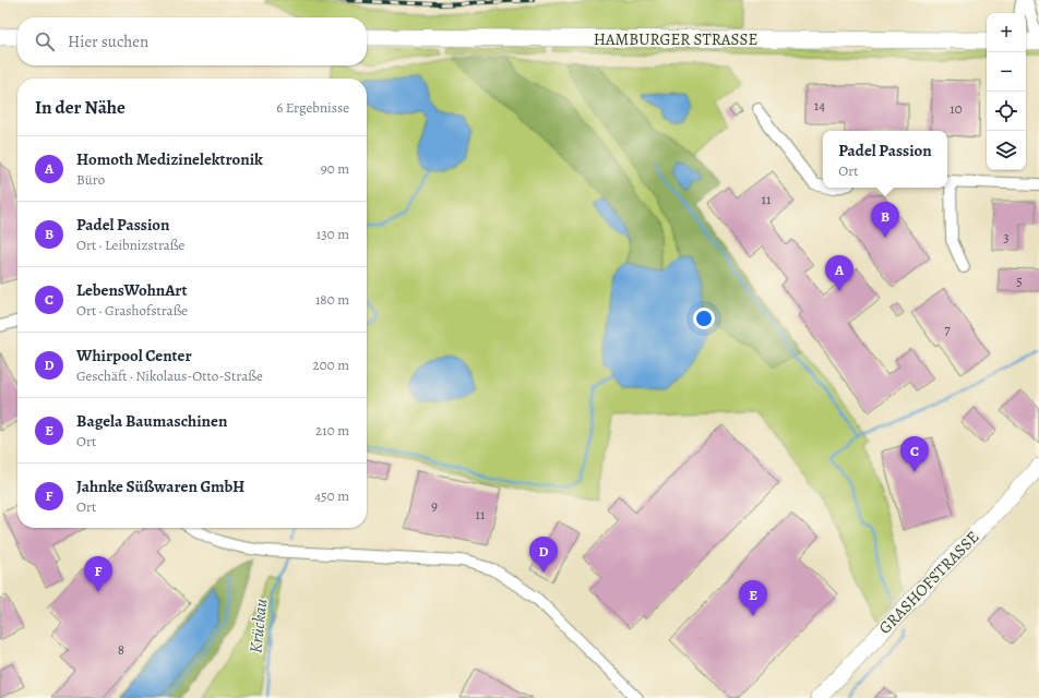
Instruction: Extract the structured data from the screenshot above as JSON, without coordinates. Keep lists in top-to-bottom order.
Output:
{
  "streets": {
    "main road": ["HAMBURGER STRASSE", "GRASHOFSTRASSE"]
  },
  "water": ["Krückau"],
  "house_numbers": [
    "14",
    "10",
    "11",
    "3",
    "5",
    "7",
    "9",
    "11",
    "8"
  ],
  "page": {
    "map_buttons": ["+", "−"],
    "search": "Hier suchen",
    "heading": ["In der Nähe", "6 Ergebnisse"],
    "popup": ["Padel Passion", "Ort"],
    "list": [
      {
        "mark": "A",
        "name": "Homoth Medizinelektronik",
        "note": "Büro",
        "value": "90 m"
      },
      {
        "mark": "B",
        "name": "Padel Passion",
        "note": "Ort · Leibnizstraße",
        "value": "130 m"
      },
      {
        "mark": "C",
        "name": "LebensWohnArt",
        "note": "Ort · Grashofstraße",
        "value": "180 m"
      },
      {
        "mark": "D",
        "name": "Whirpool Center",
        "note": "Geschäft · Nikolaus-Otto-Straße",
        "value": "200 m"
      },
      {
        "mark": "E",
        "name": "Bagela Baumaschinen",
        "note": "Ort",
        "value": "210 m"
      },
      {
        "mark": "F",
        "name": "Jahnke Süßwaren GmbH",
        "note": "Ort",
        "value": "450 m"
      }
    ],
    "pins": [
      "B",
      "A",
      "C",
      "D",
      "F",
      "E"
    ]
  }
}
